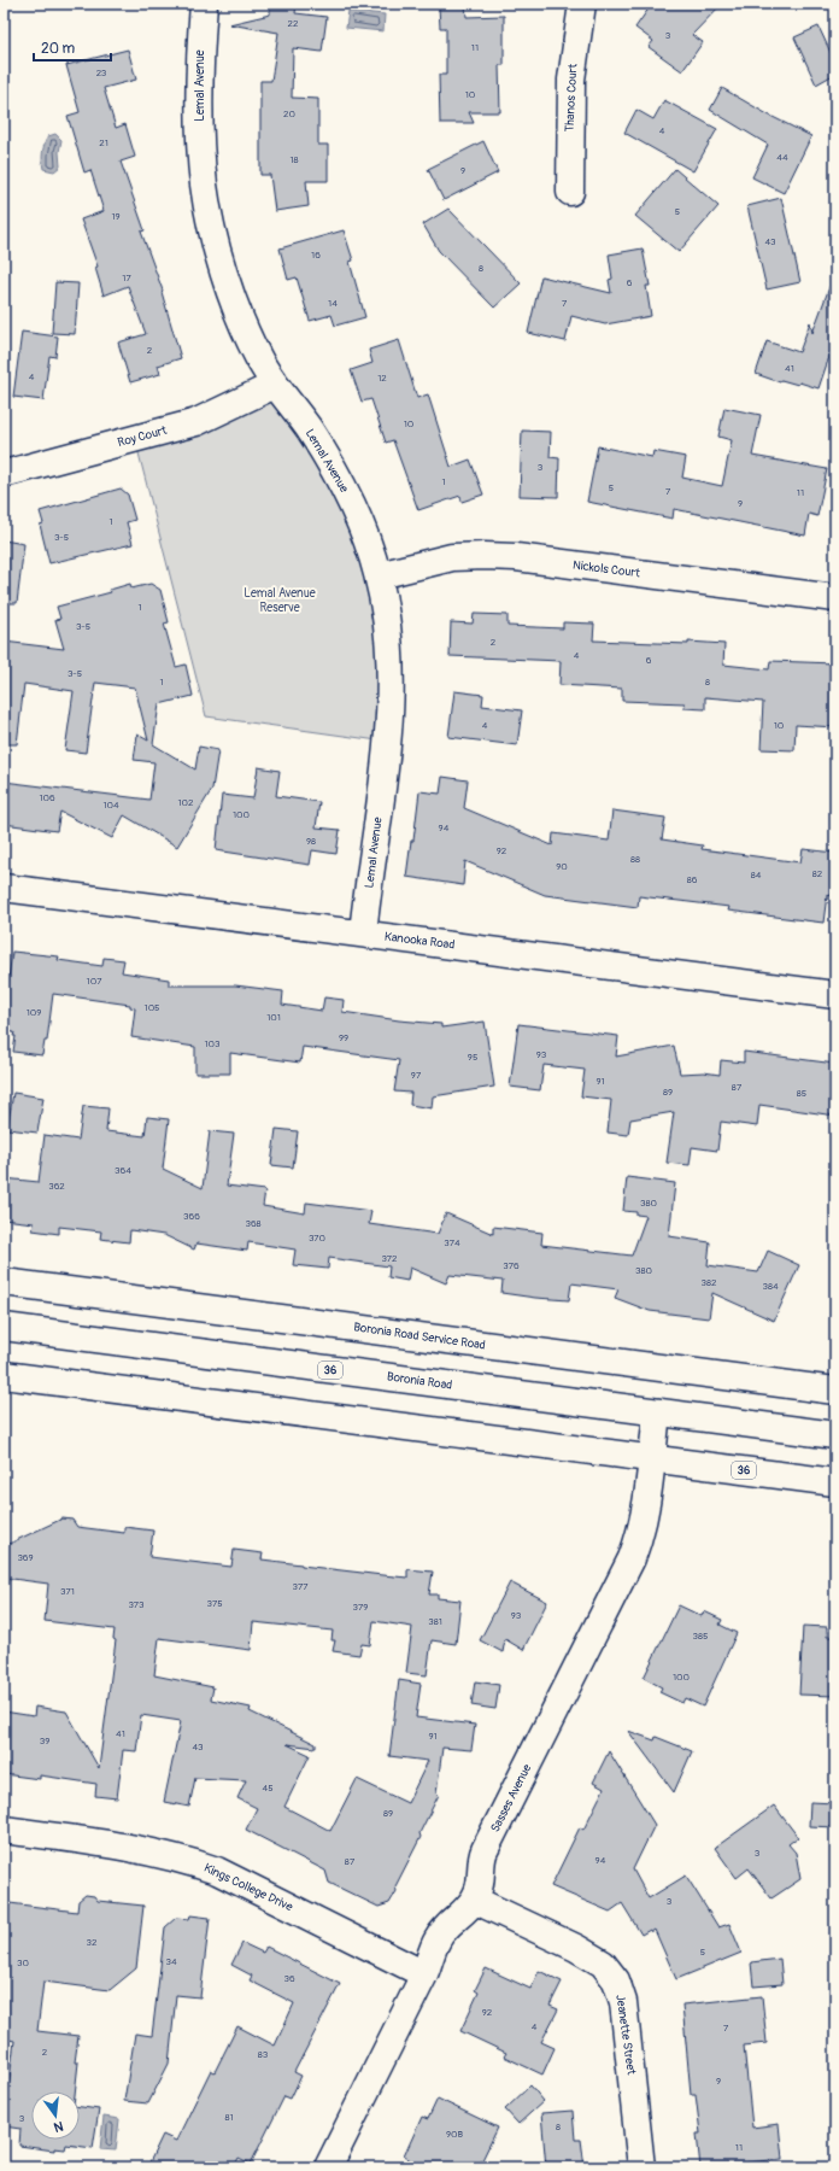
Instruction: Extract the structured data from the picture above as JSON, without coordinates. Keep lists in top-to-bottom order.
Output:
{
  "streets": {
    "street": [
      "Lemal Avenue",
      "Thanos Court",
      "Roy Court",
      "Nickols Court",
      "Kanooka Road",
      "Boronia Road Service Road",
      "36",
      "Boronia Road",
      "Sasses Avenue",
      "Kings College Drive",
      "Jeanette Street"
    ]
  },
  "crossings": [
    ["Lemal Avenue", "Roy Court"],
    ["Lemal Avenue", "Nickols Court"],
    ["Lemal Avenue", "Kanooka Road"],
    ["36", "Sasses Avenue"],
    ["Boronia Road", "Sasses Avenue"],
    ["Sasses Avenue", "Jeanette Street"]
  ],
  "parks": ["Lemal Avenue Reserve"],
  "house_numbers": [
    "22",
    "3",
    "11",
    "23",
    "10",
    "20",
    "4",
    "21",
    "44",
    "18",
    "9",
    "5",
    "19",
    "43",
    "16",
    "8",
    "17",
    "6",
    "14",
    "7",
    "2",
    "41",
    "4",
    "12",
    "10",
    "3",
    "1",
    "5",
    "7",
    "11",
    "9",
    "1",
    "3-5",
    "1",
    "3-5",
    "2",
    "4",
    "6",
    "3-5",
    "1",
    "8",
    "4",
    "10",
    "106",
    "102",
    "104",
    "100",
    "94",
    "98",
    "92",
    "88",
    "90",
    "82",
    "84",
    "86",
    "107",
    "105",
    "109",
    "101",
    "99",
    "103",
    "93",
    "95",
    "97",
    "91",
    "87",
    "89",
    "85",
    "364",
    "362",
    "380",
    "366",
    "368",
    "370",
    "374",
    "372",
    "376",
    "380",
    "382",
    "384",
    "369",
    "377",
    "371",
    "375",
    "373",
    "379",
    "93",
    "381",
    "385",
    "100",
    "41",
    "91",
    "39",
    "43",
    "45",
    "89",
    "3",
    "94",
    "87",
    "3",
    "32",
    "5",
    "34",
    "30",
    "36",
    "92",
    "4",
    "7",
    "2",
    "83",
    "9",
    "81",
    "3",
    "8",
    "90B",
    "11"
  ],
  "scale_bar": "20 m",
  "north": "bottom"
}
